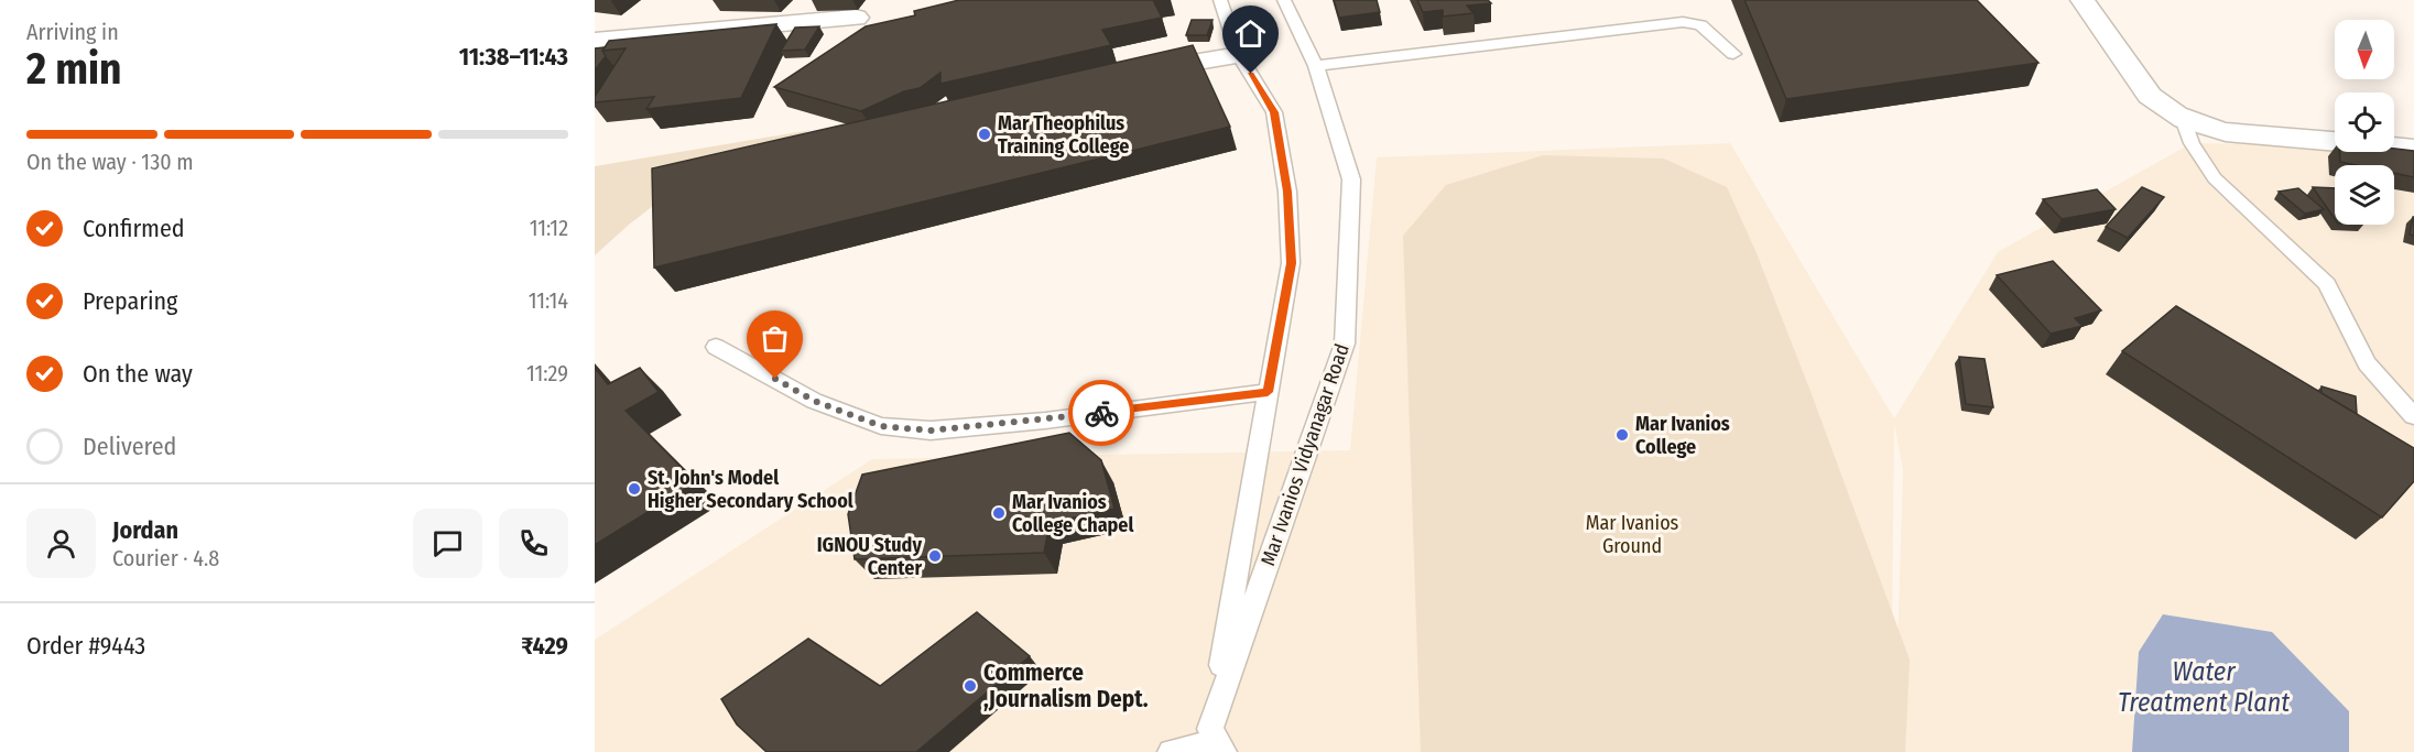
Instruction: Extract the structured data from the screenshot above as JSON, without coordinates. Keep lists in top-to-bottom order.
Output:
{
  "streets": {
    "lane": ["Mar Ivanios Vidyanagar Road"]
  },
  "water": ["Water Treatment Plant"],
  "parks": ["Mar Ivanios Ground"],
  "places": [
    "Mar Theophilus Training College",
    "Mar Ivanios College",
    "St. John's Model Higher Secondary School",
    "Mar Ivanios College Chapel",
    "IGNOU Study Center",
    "Commerce ,Journalism Dept."
  ],
  "north": "bottom",
  "page": {
    "heading": ["2 min", "Arriving in", "11:38–11:43"],
    "panel": [
      "Jordan",
      "Courier · 4.8",
      "Order #9443",
      "₹429"
    ],
    "bar": "On the way · 130 m",
    "list": [
      ["Confirmed", "11:12"],
      ["Preparing", "11:14"],
      ["On the way", "11:29"],
      "Delivered"
    ]
  }
}
